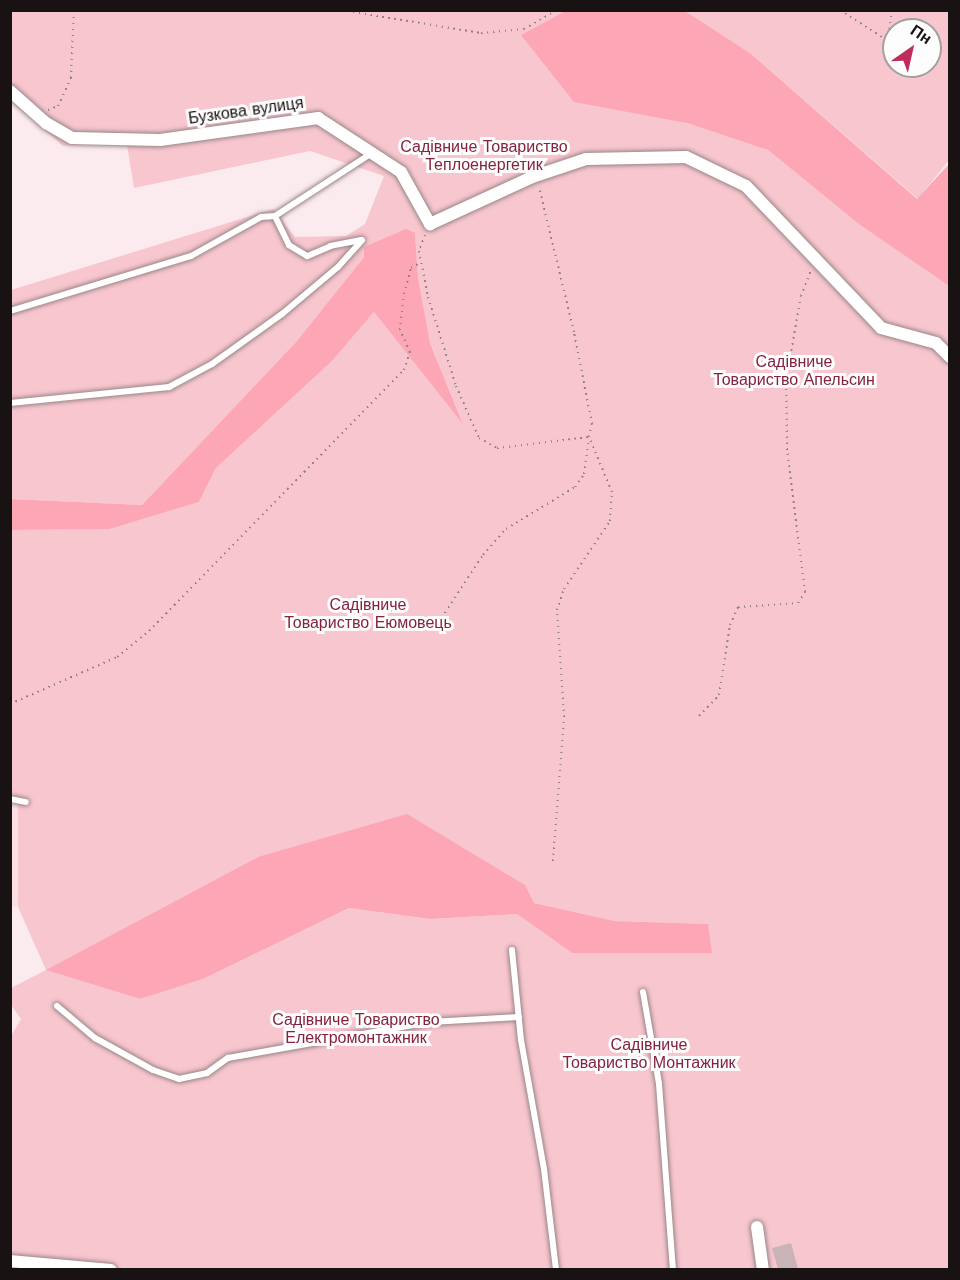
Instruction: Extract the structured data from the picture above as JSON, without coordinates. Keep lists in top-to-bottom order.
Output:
{
  "streets": {
    "street": ["Бузкова вулиця"]
  },
  "parks": [
    "Садівниче Товариство Теплоенергетик",
    "Садівниче Товариство Апельсин",
    "Садівниче Товариство Еюмовець",
    "Садівниче Товариство Електромонтажник",
    "Садівниче Товариство Монтажник"
  ],
  "north": "top right"
}
